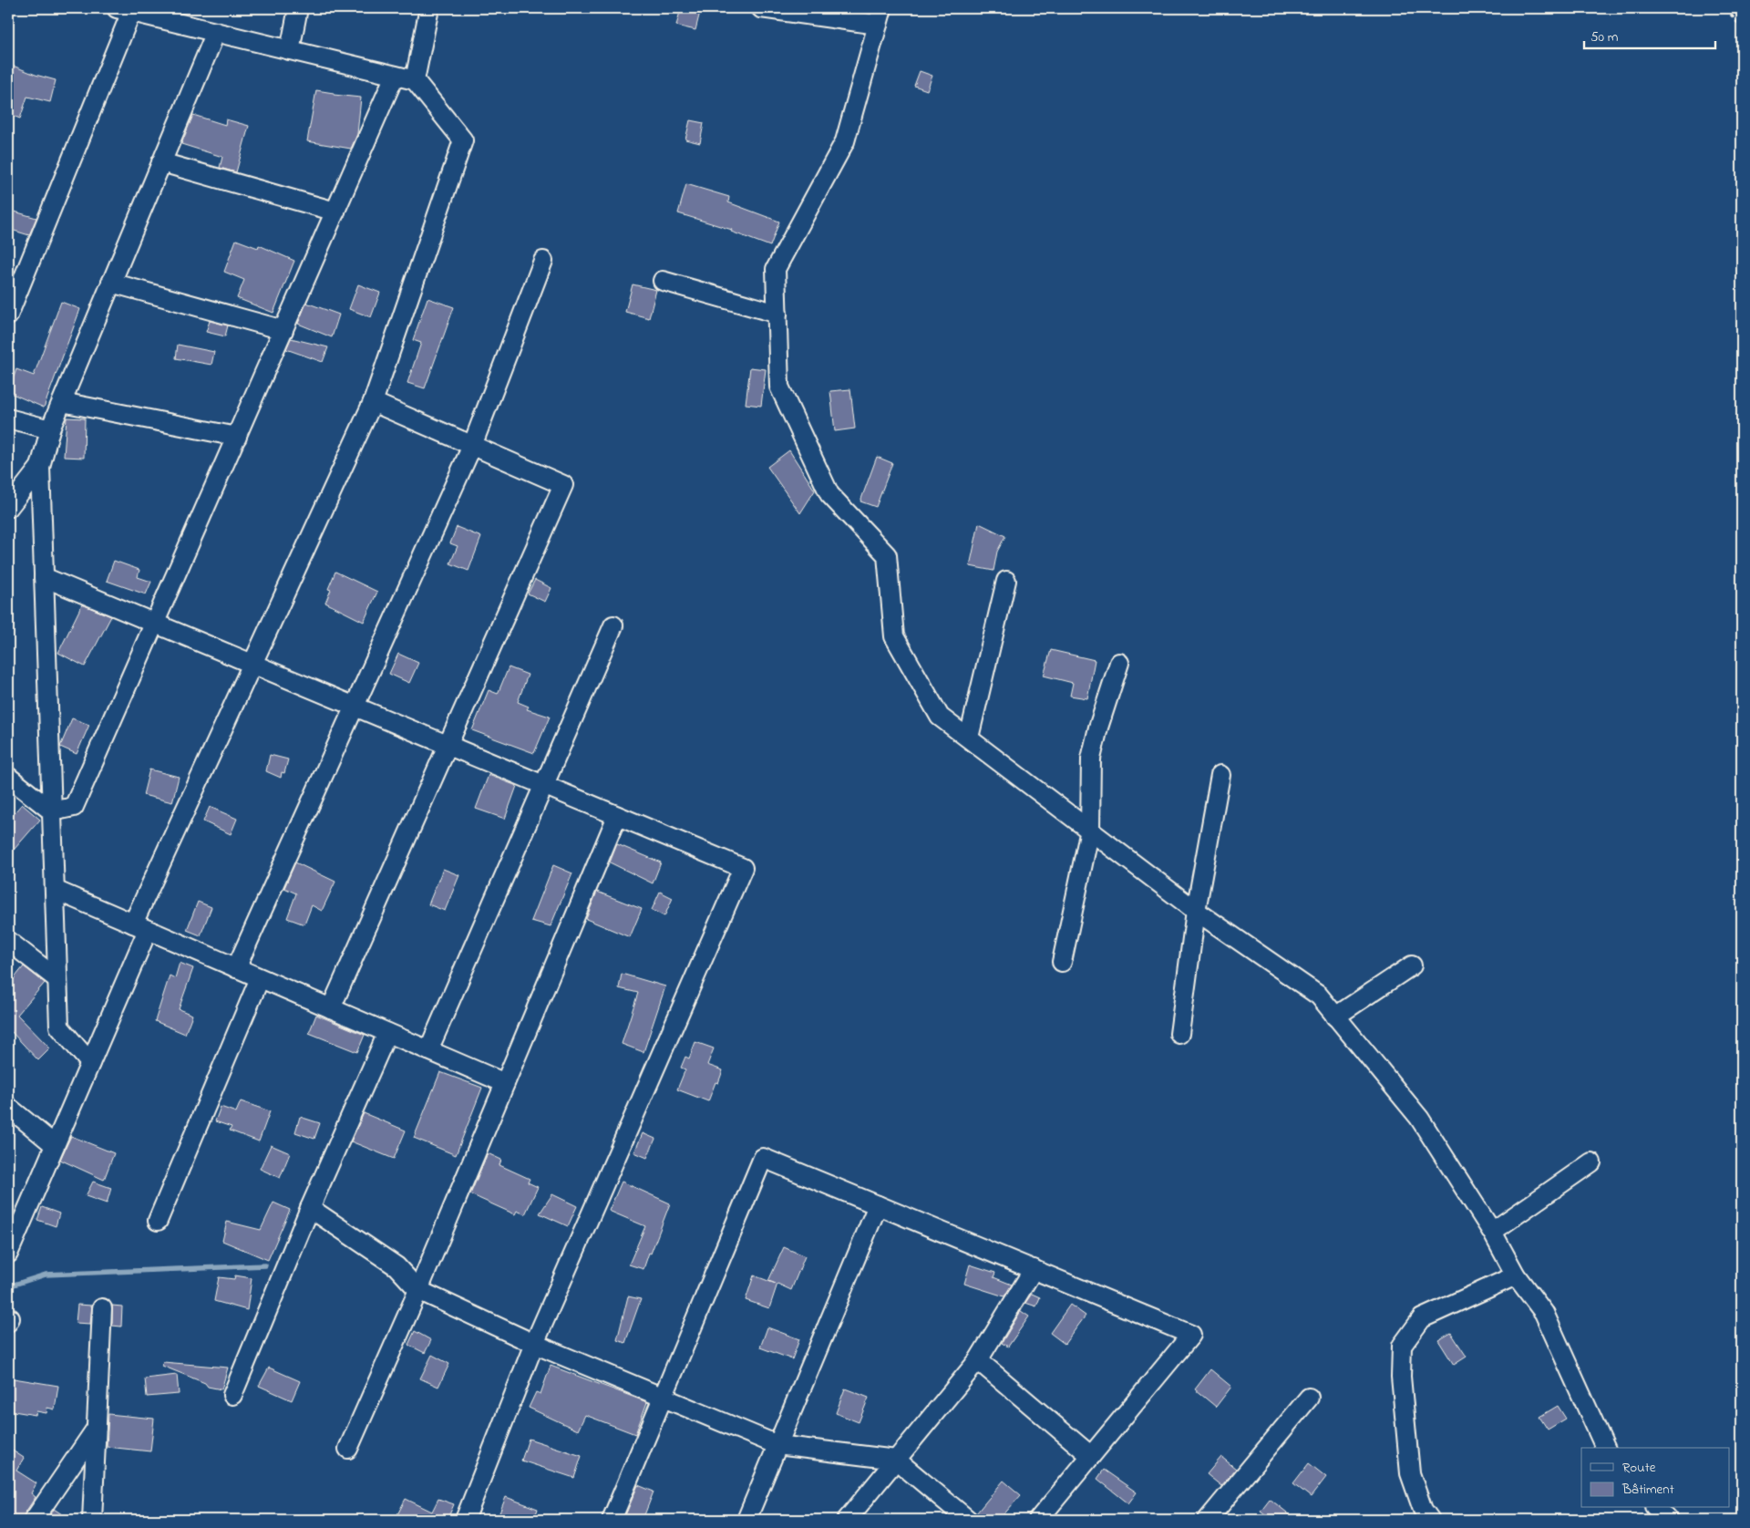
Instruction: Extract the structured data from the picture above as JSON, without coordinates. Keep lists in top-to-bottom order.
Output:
{
  "legend": ["Route", "Bâtiment"],
  "scale_bar": "50 m"
}
